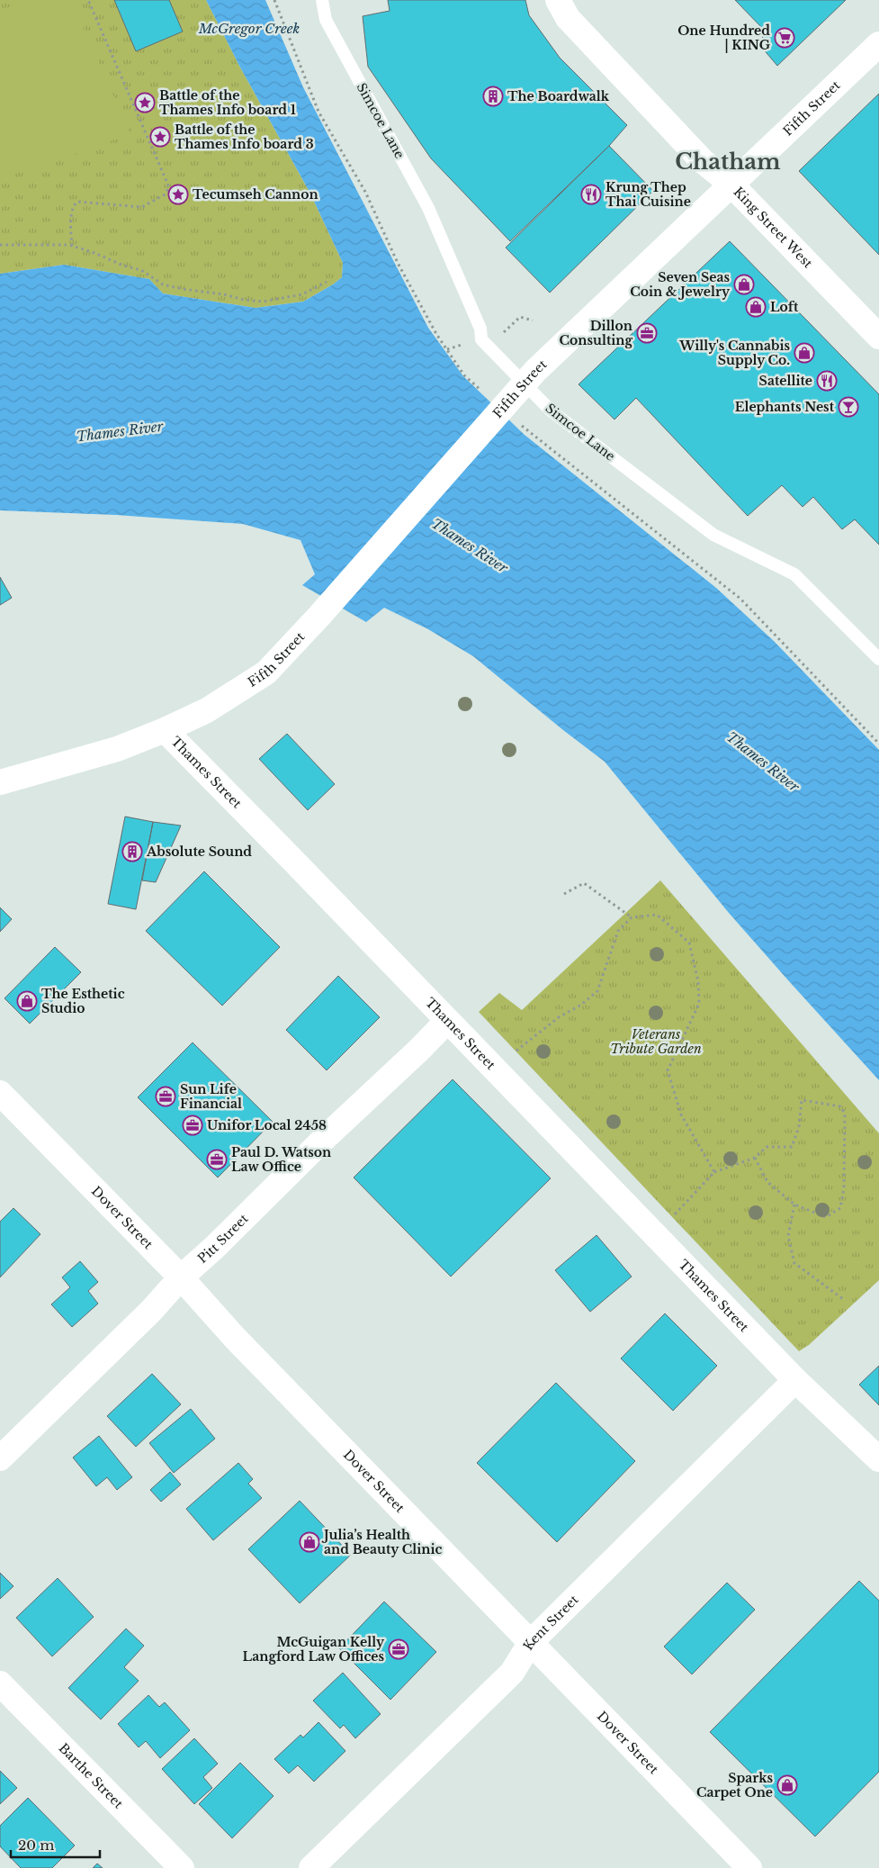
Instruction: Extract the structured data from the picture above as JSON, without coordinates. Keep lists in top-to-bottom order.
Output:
{
  "streets": {
    "street": [
      "Fifth Street",
      "King Street West",
      "Thames Street",
      "Dover Street",
      "Pitt Street",
      "Kent Street",
      "Barthe Street"
    ],
    "lane": ["Simcoe Lane"]
  },
  "crossings": [
    ["Fifth Street", "King Street West"],
    ["Fifth Street", "Thames Street"],
    ["Thames Street", "Pitt Street"],
    ["Thames Street", "Kent Street"],
    ["Dover Street", "Pitt Street"],
    ["Dover Street", "Kent Street"]
  ],
  "districts": ["Chatham"],
  "water": ["McGregor Creek", "Thames River"],
  "parks": ["Veterans Tribute Garden"],
  "places": {
    "supermarket": ["One Hundred | KING"],
    "building": ["The Boardwalk", "Absolute Sound"],
    "place": ["Battle of the Thames Info board 1", "Battle of the Thames Info board 3", "Tecumseh Cannon"],
    "restaurant": ["Krung Thep Thai Cuisine", "Satellite"],
    "shop": [
      "Seven Seas Coin & Jewelry",
      "Loft",
      "Willy's Cannabis Supply Co.",
      "The Esthetic Studio",
      "Julia’s Health and Beauty Clinic",
      "Sparks Carpet One"
    ],
    "office": [
      "Dillon Consulting",
      "Sun Life Financial",
      "Unifor Local 2458",
      "Paul D. Watson Law Office",
      "McGuigan Kelly Langford Law Offices"
    ],
    "bar": ["Elephants Nest"]
  },
  "scale_bar": "20 m"
}
